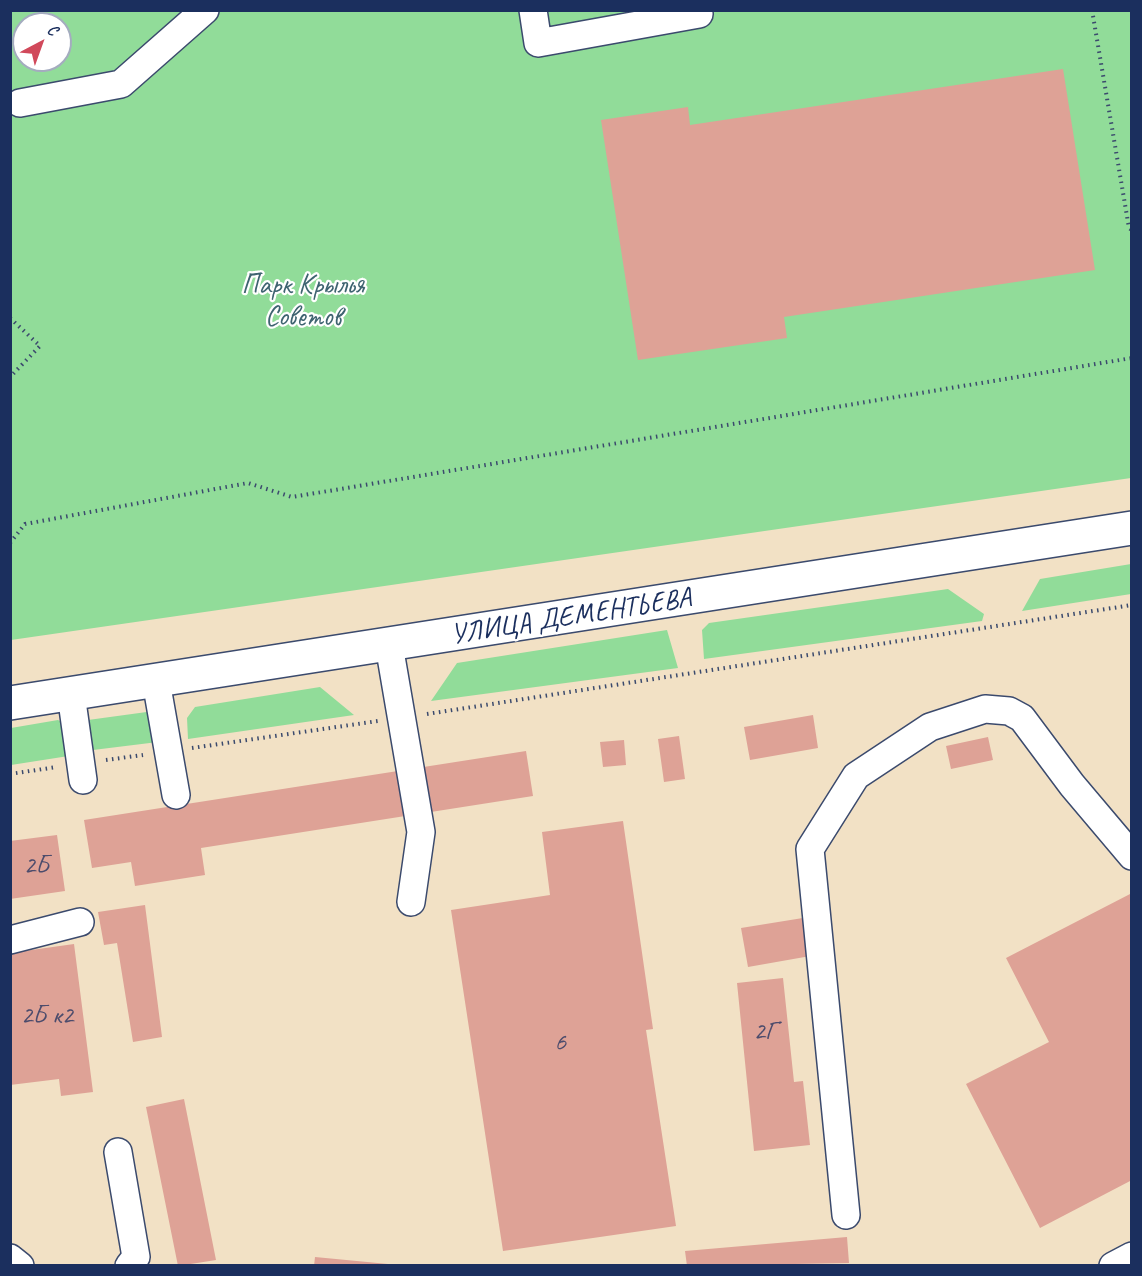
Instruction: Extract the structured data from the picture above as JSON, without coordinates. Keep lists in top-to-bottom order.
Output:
{
  "streets": {
    "main road": ["УЛИЦА ДЕМЕНТЬЕВА"]
  },
  "parks": ["Парк Крылья Советов"],
  "house_numbers": [
    "2Б",
    "2Б к2",
    "2Г",
    "6"
  ],
  "north": "top right"
}
